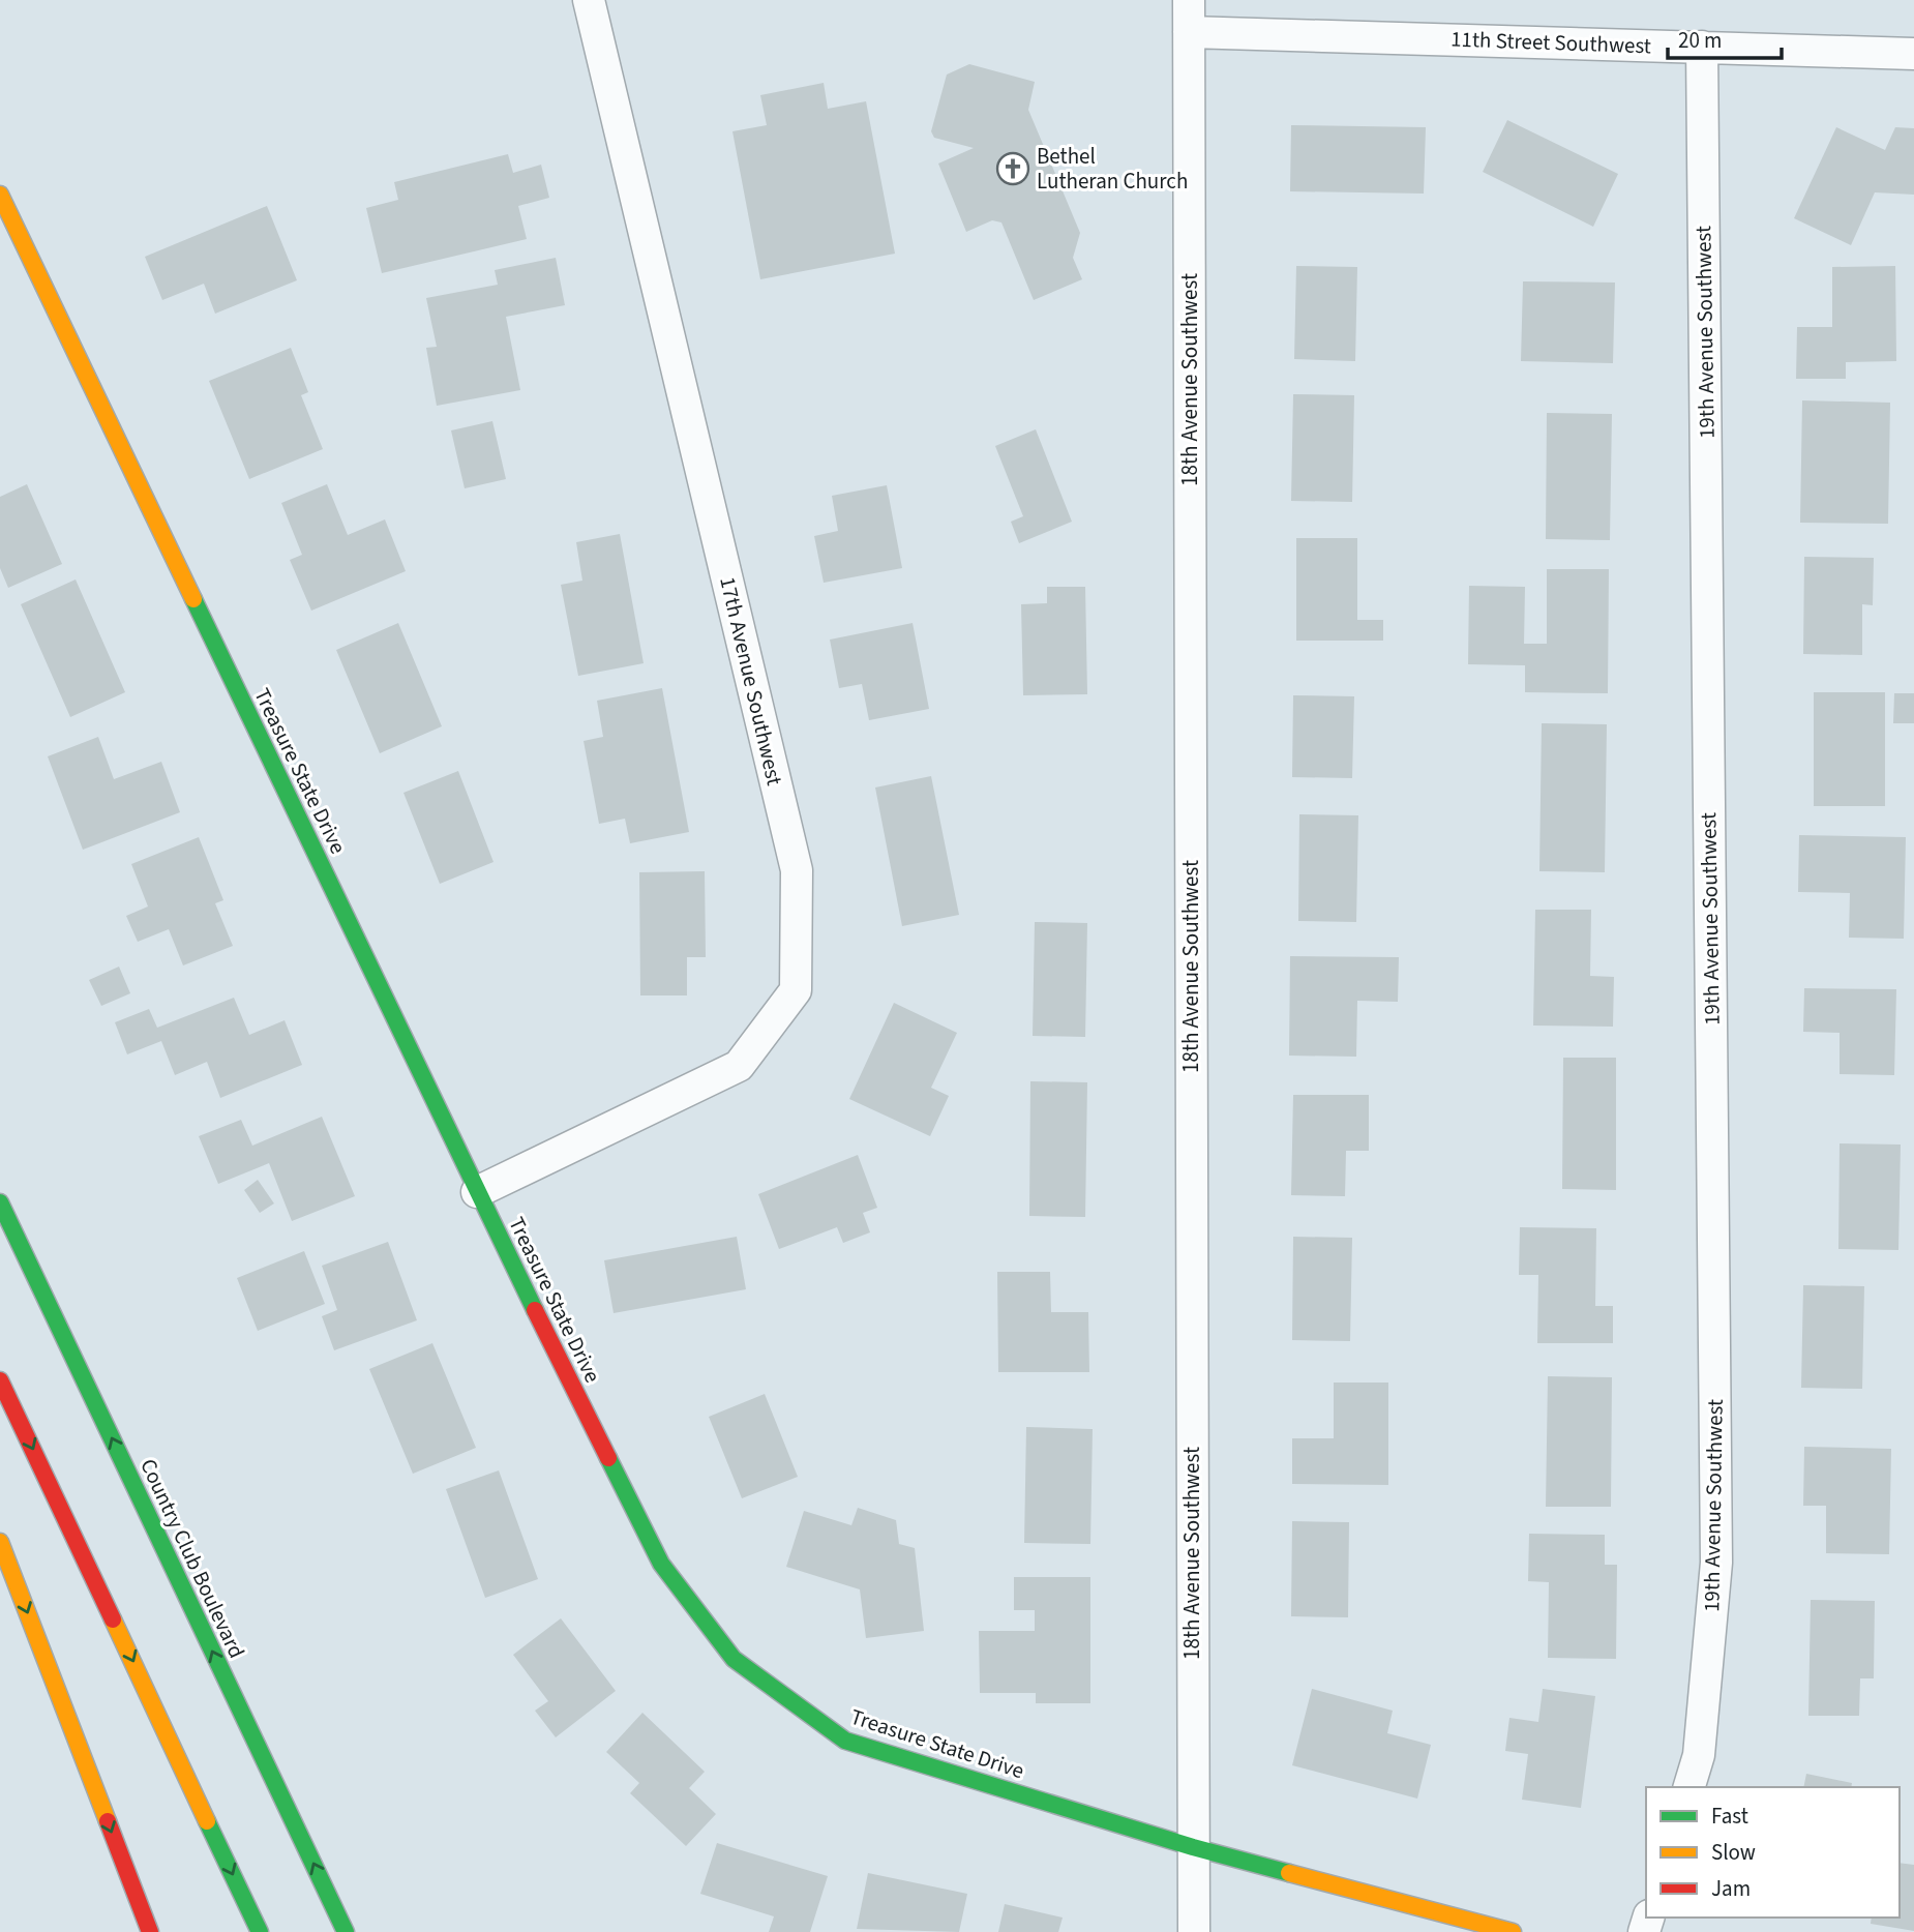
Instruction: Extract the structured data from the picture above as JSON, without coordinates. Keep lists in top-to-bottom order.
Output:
{
  "streets": {
    "main road": ["Treasure State Drive", "Country Club Boulevard"],
    "street": [
      "11th Street Southwest",
      "19th Avenue Southwest",
      "18th Avenue Southwest",
      "17th Avenue Southwest"
    ]
  },
  "crossings": [
    ["11th Street Southwest", "19th Avenue Southwest"],
    ["11th Street Southwest", "18th Avenue Southwest"],
    ["18th Avenue Southwest", "Treasure State Drive"],
    ["17th Avenue Southwest", "Treasure State Drive"]
  ],
  "places": {
    "church": ["Bethel Lutheran Church"]
  },
  "legend": ["Fast", "Slow", "Jam"],
  "scale_bar": "20 m"
}
